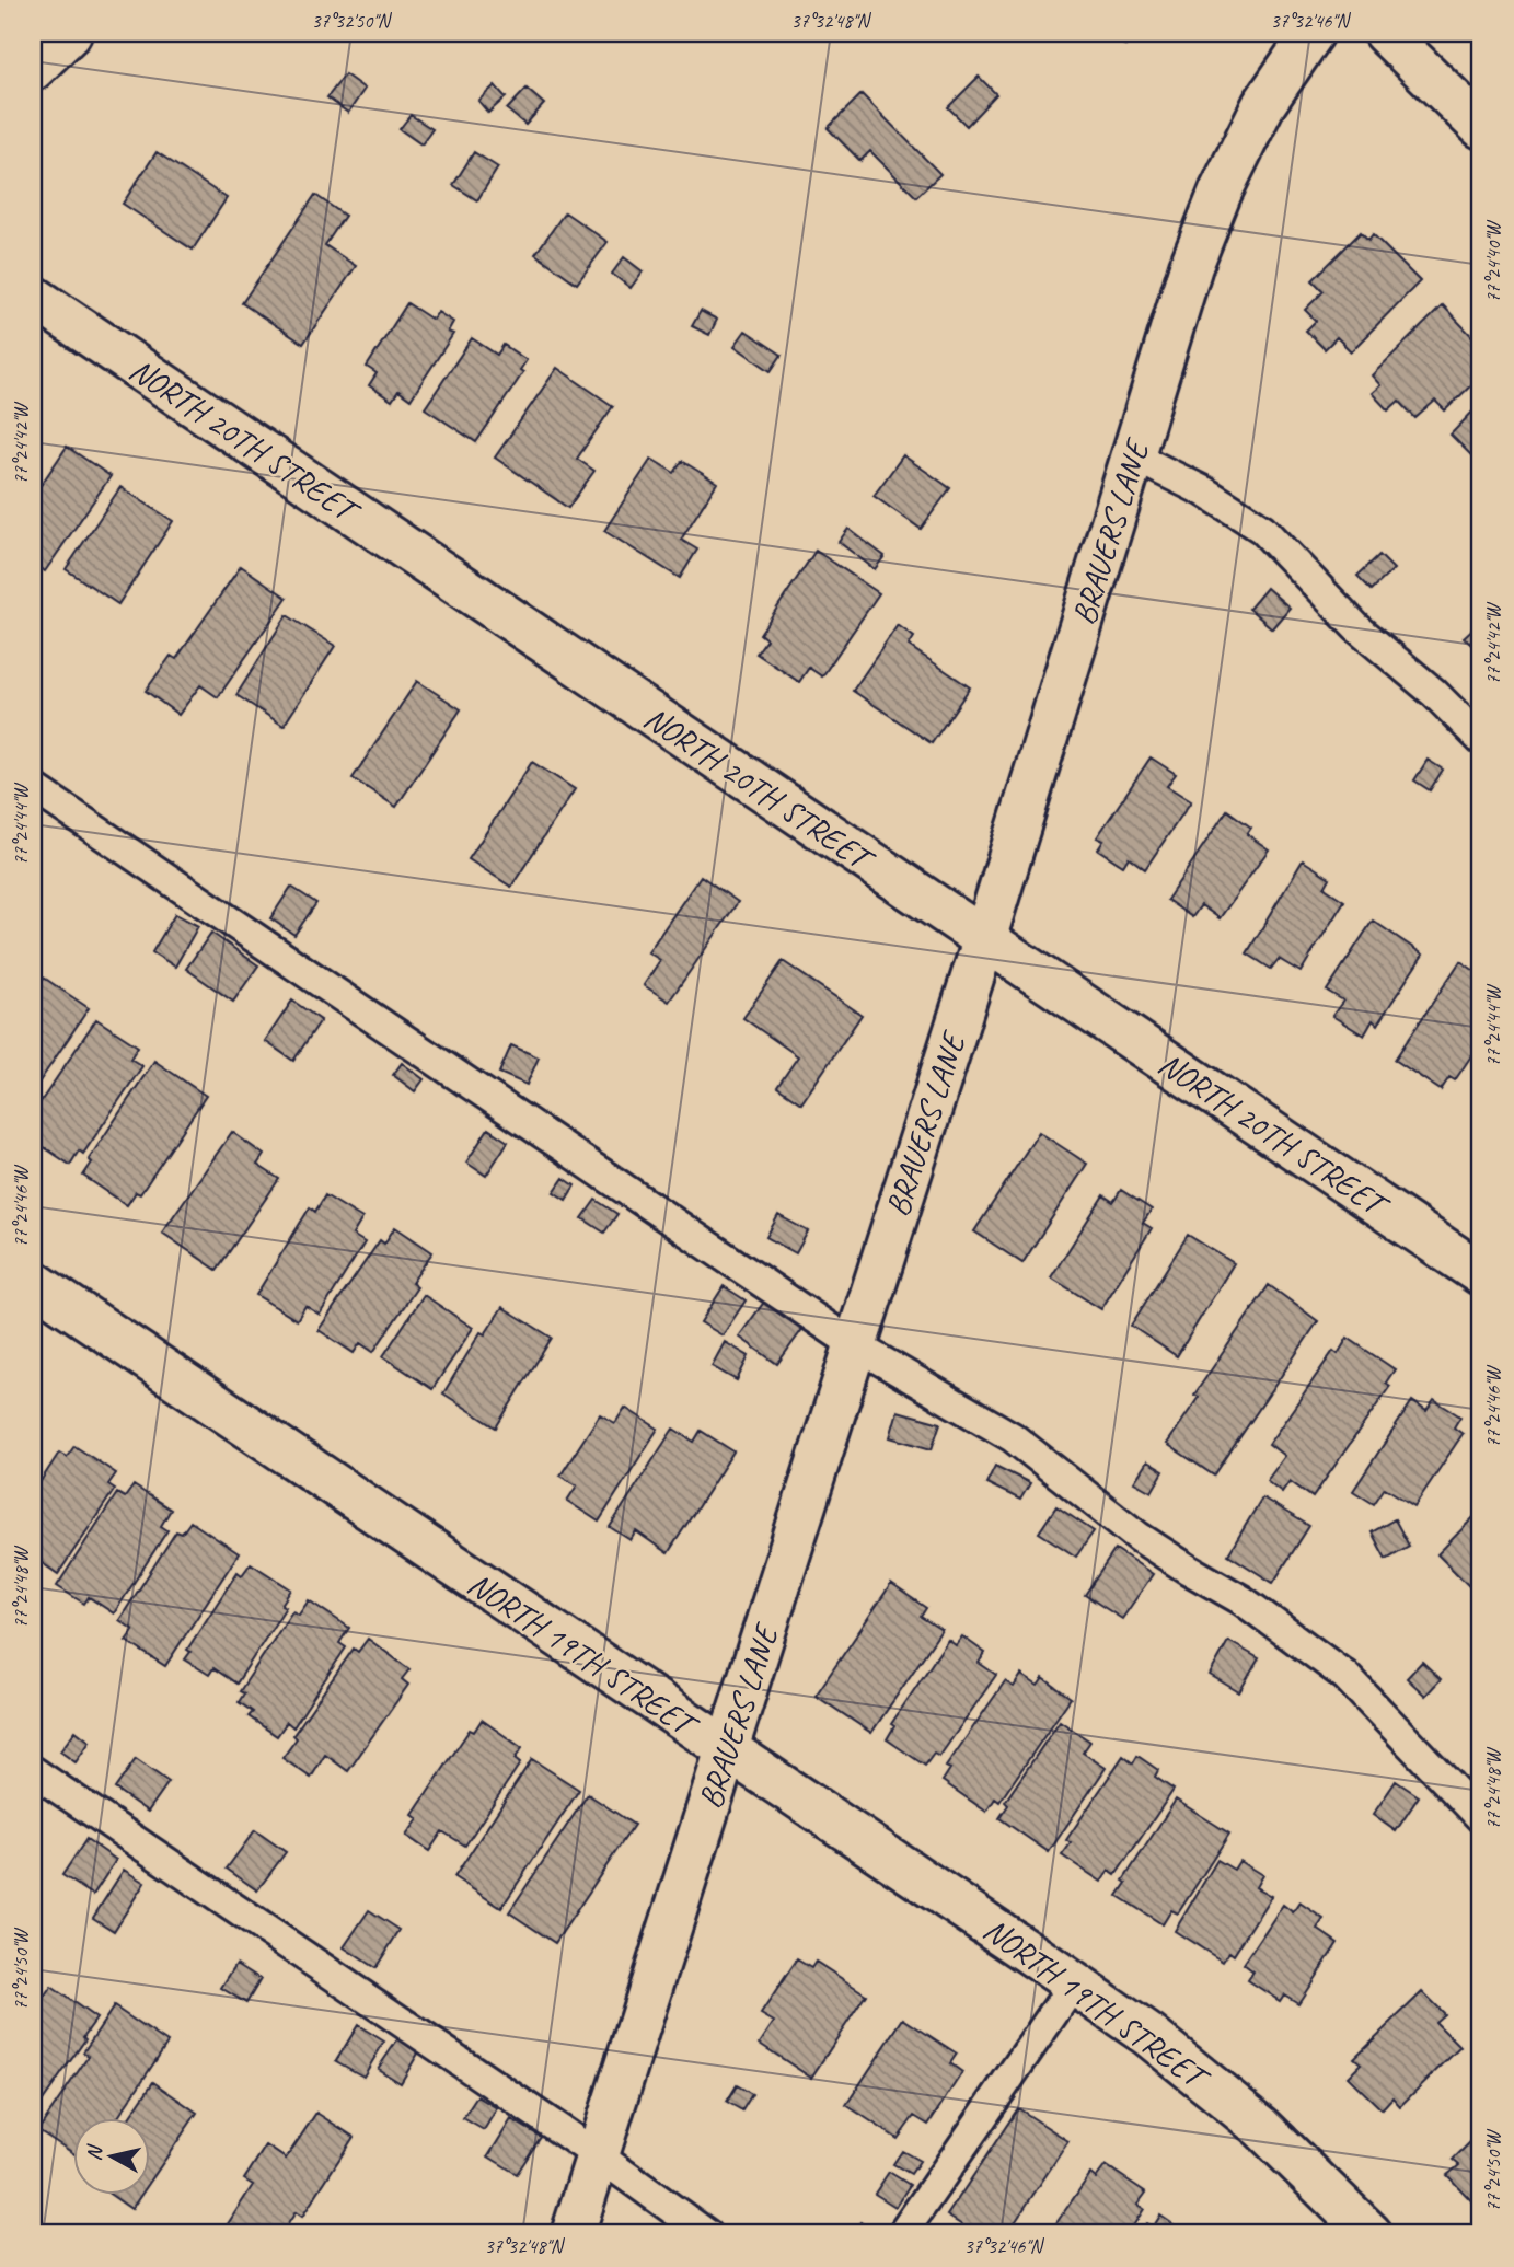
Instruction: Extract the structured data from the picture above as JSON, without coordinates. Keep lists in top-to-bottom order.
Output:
{
  "streets": {
    "street": ["NORTH 20TH STREET", "BRAUERS LANE", "NORTH 19TH STREET"]
  },
  "crossings": [
    ["NORTH 20TH STREET", "BRAUERS LANE"],
    ["BRAUERS LANE", "NORTH 19TH STREET"]
  ],
  "north": "left",
  "coordinates": [
    "37°32'50\"N",
    "37°32'48\"N",
    "37°32'46\"N",
    "77°24'40\"W",
    "77°24'42\"W",
    "77°24'44\"W",
    "77°24'46\"W",
    "77°24'48\"W",
    "77°24'50\"W"
  ]
}
